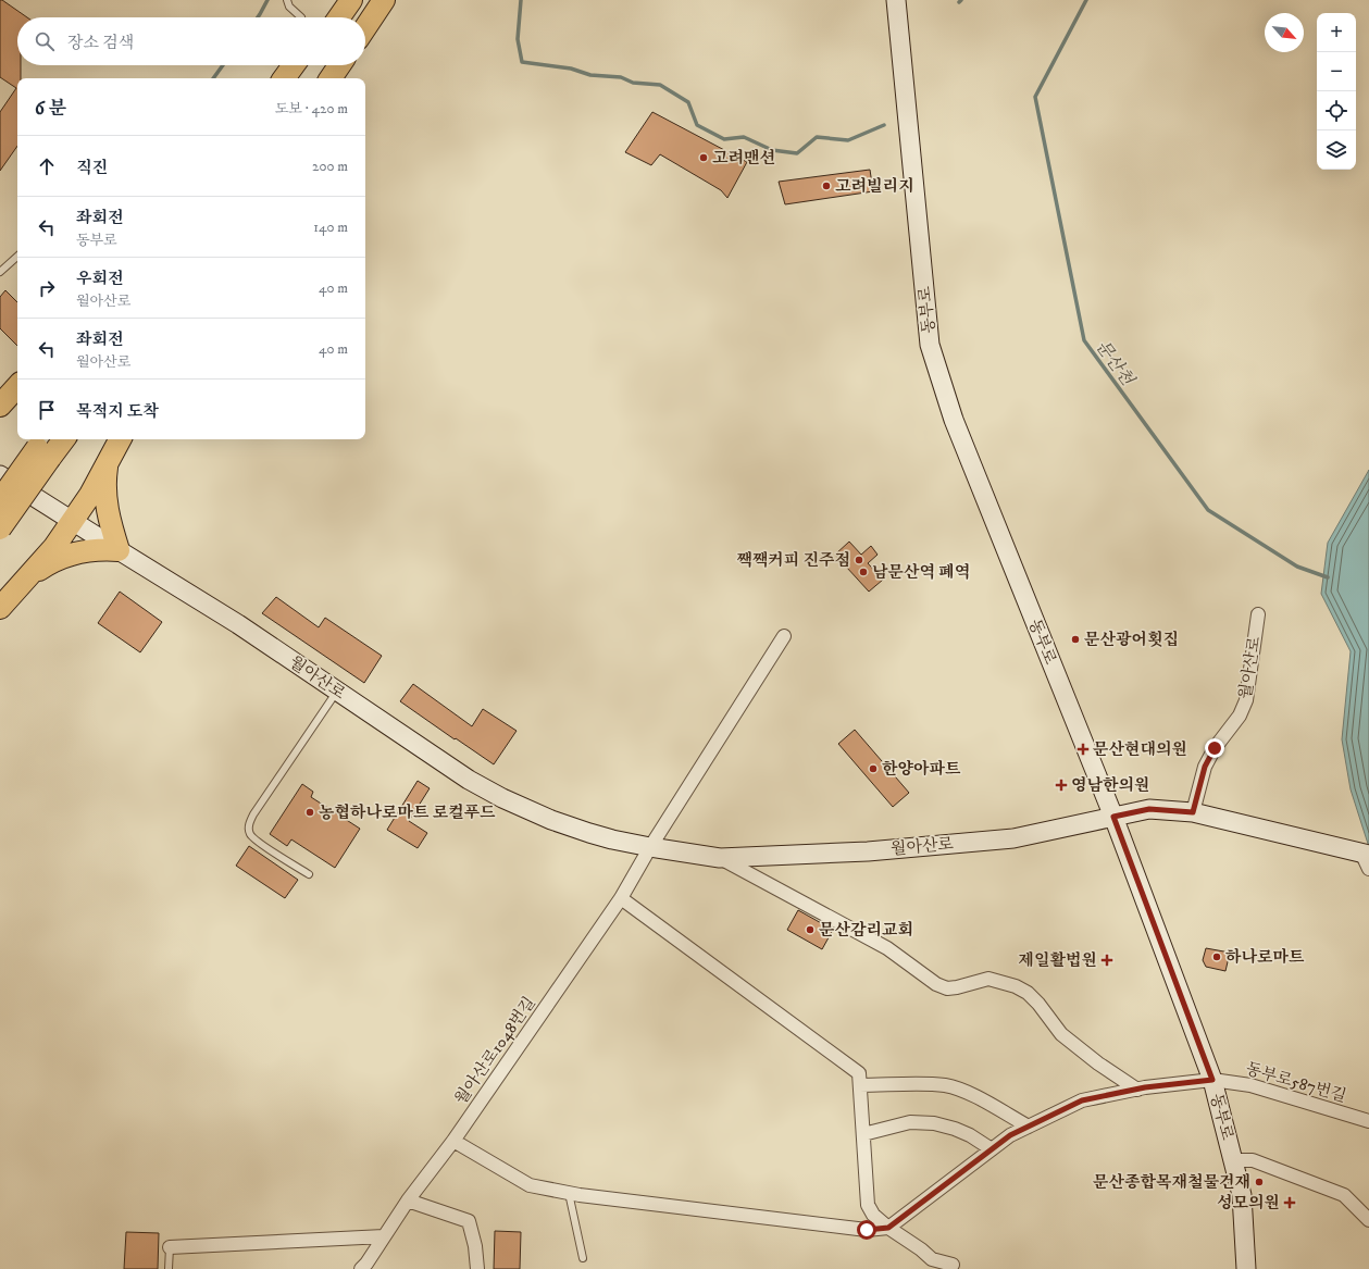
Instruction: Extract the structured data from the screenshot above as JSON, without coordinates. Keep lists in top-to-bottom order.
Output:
{
  "streets": {
    "main road": ["동부로", "월아산로"],
    "street": ["월아산로1048번길", "동부로587번길"]
  },
  "crossings": [
    ["동부로", "월아산로"],
    ["동부로", "동부로587번길"],
    ["월아산로", "월아산로1048번길"]
  ],
  "water": ["문산천"],
  "places": {
    "other": [
      "고려맨션",
      "고려빌리지",
      "짹짹커피 진주점",
      "남문산역 폐역",
      "문산광어횟집",
      "한양아파트",
      "농협하나로마트 로컬푸드",
      "문산감리교회",
      "하나로마트",
      "문산종합목재철물건재"
    ],
    "health": [
      "문산현대의원",
      "영남한의원",
      "제일활법원",
      "성모의원"
    ]
  },
  "north": "bottom right",
  "page": {
    "map_buttons": ["+", "−"],
    "search": "장소 검색",
    "heading": ["6 분", "도보 · 420 m"],
    "list": [
      ["직진", "200 m"],
      ["좌회전", "동부로", "140 m"],
      ["우회전", "월아산로", "40 m"],
      ["좌회전", "월아산로", "40 m"],
      "목적지 도착"
    ]
  }
}
